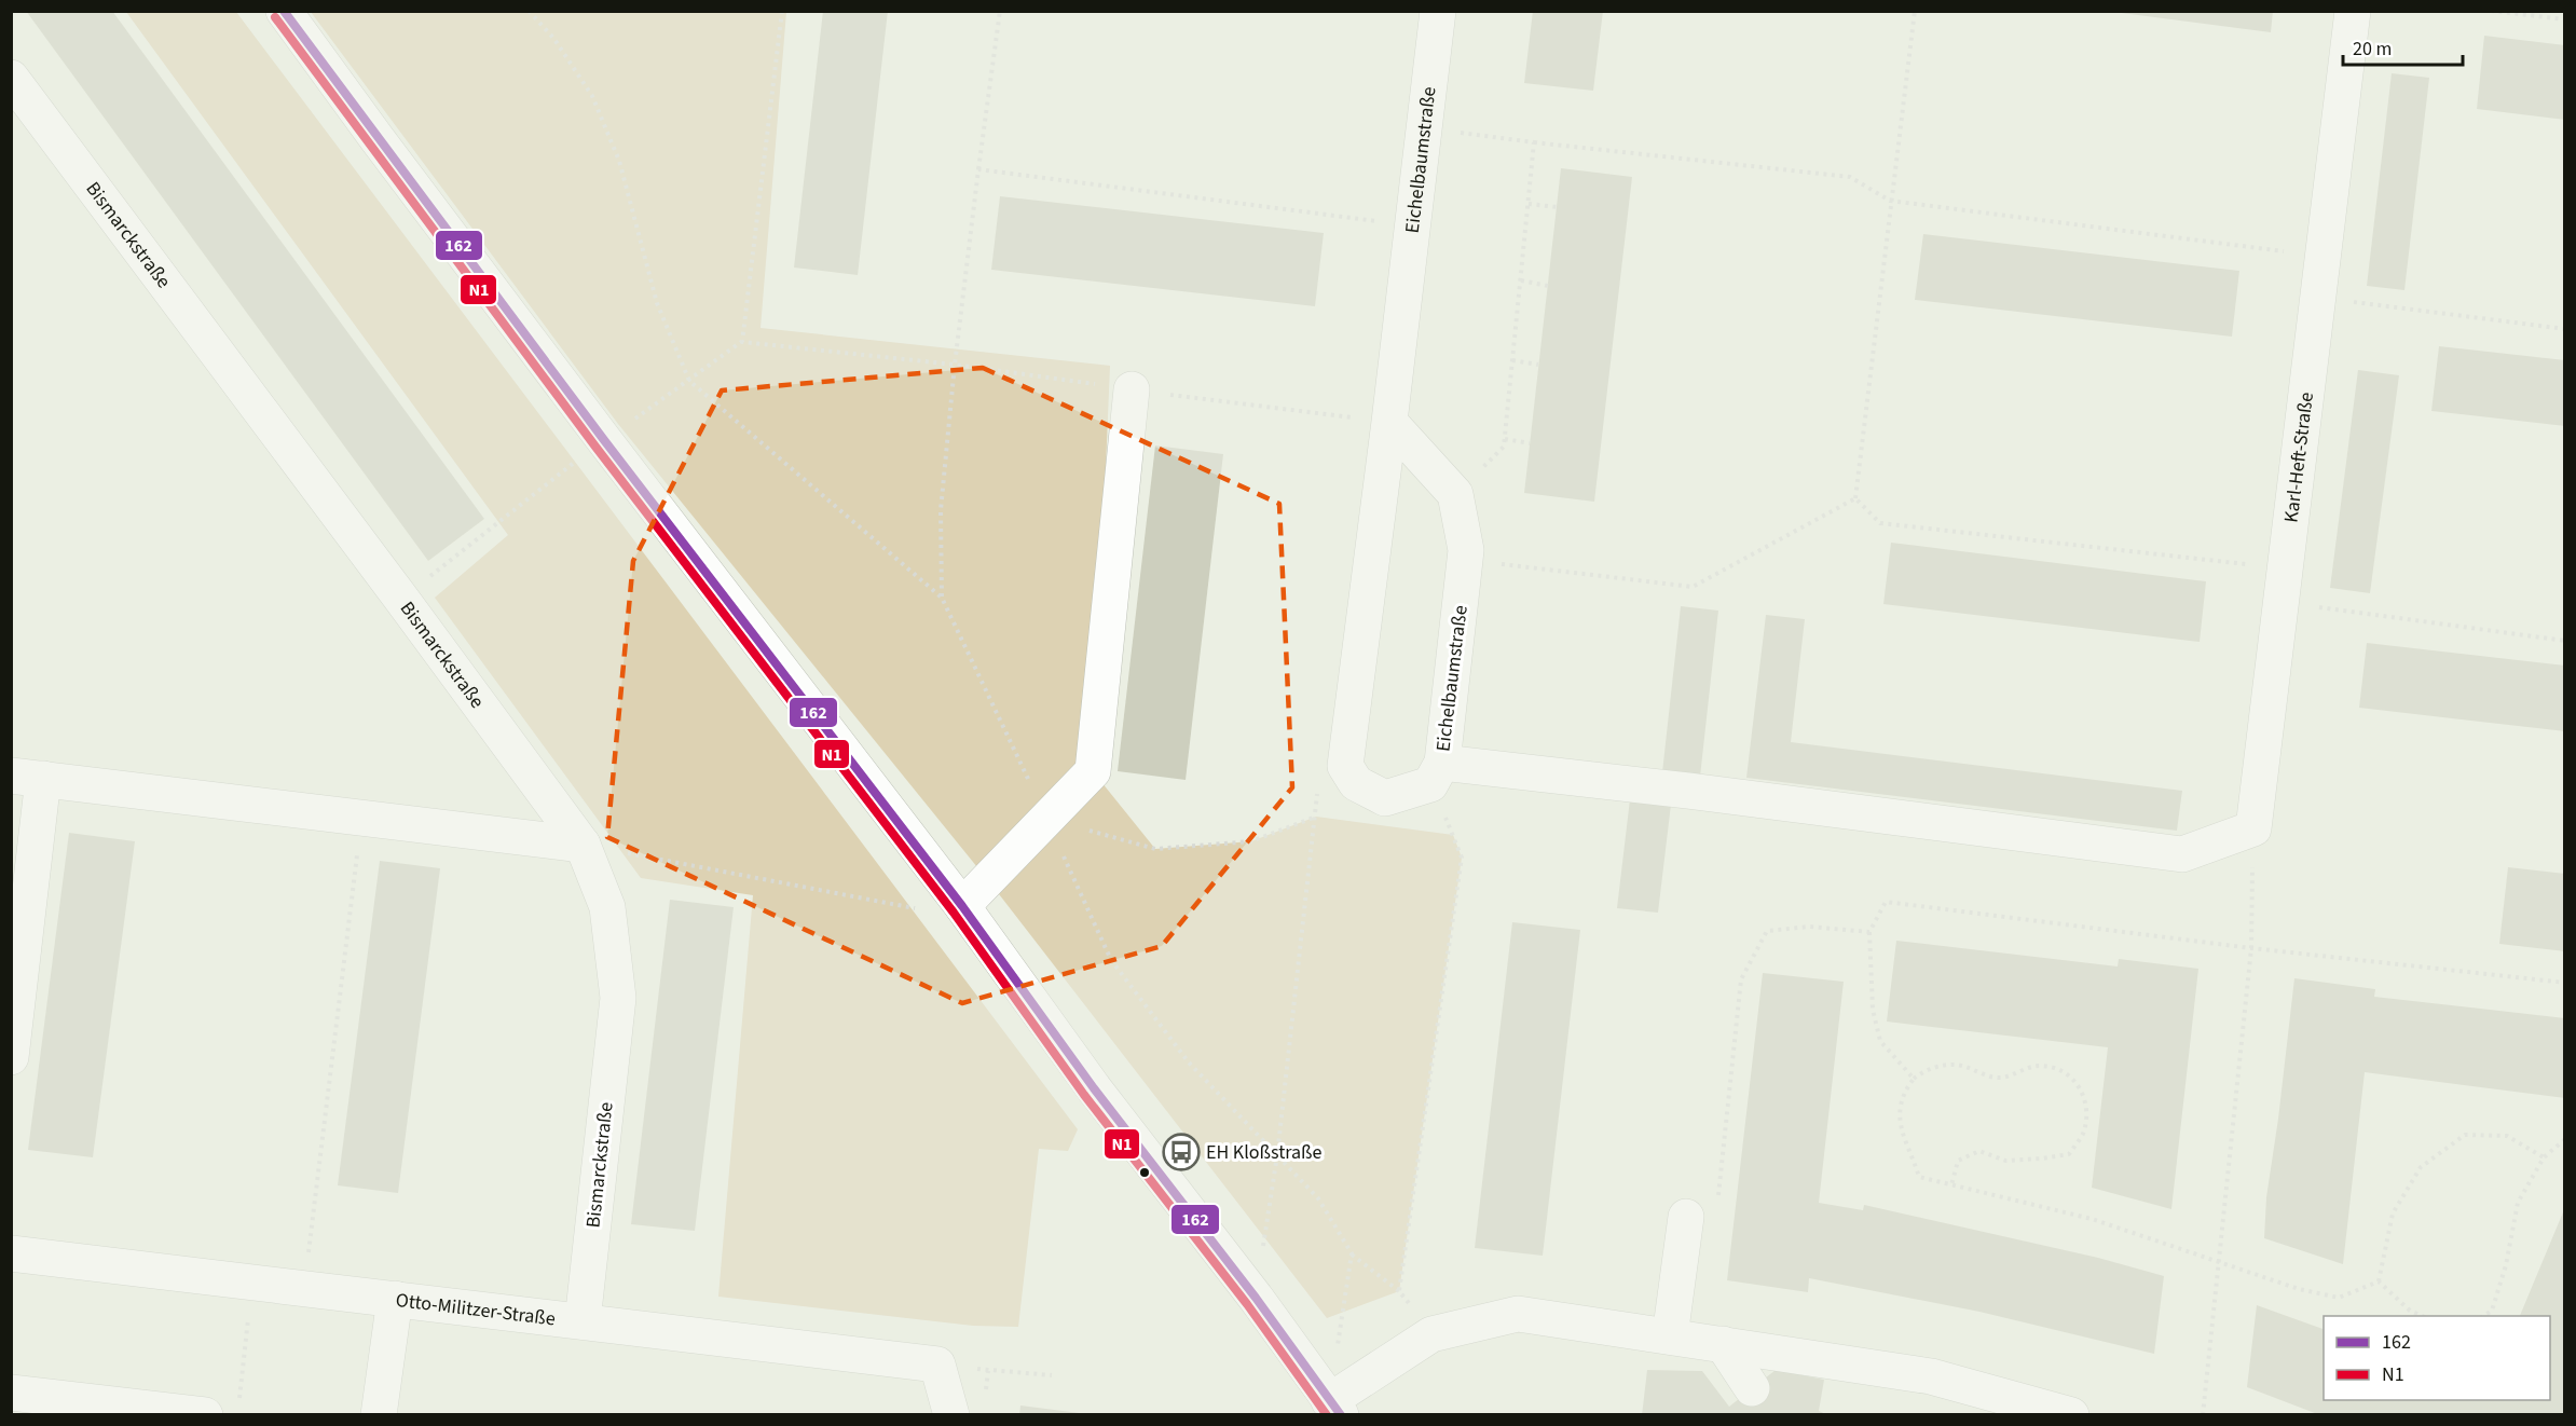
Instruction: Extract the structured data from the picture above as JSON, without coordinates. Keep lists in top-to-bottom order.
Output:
{
  "streets": {
    "street": [
      "Eichelbaumstraße",
      "Bismarckstraße",
      "Karl-Heft-Straße",
      "Otto-Militzer-Straße"
    ]
  },
  "crossings": [
    ["Bismarckstraße", "Otto-Militzer-Straße"]
  ],
  "places": {
    "bus stop": ["EH Kloßstraße"]
  },
  "lines": ["transit line 162", "transit line N1"],
  "legend": ["162", "N1"],
  "scale_bar": "20 m"
}
